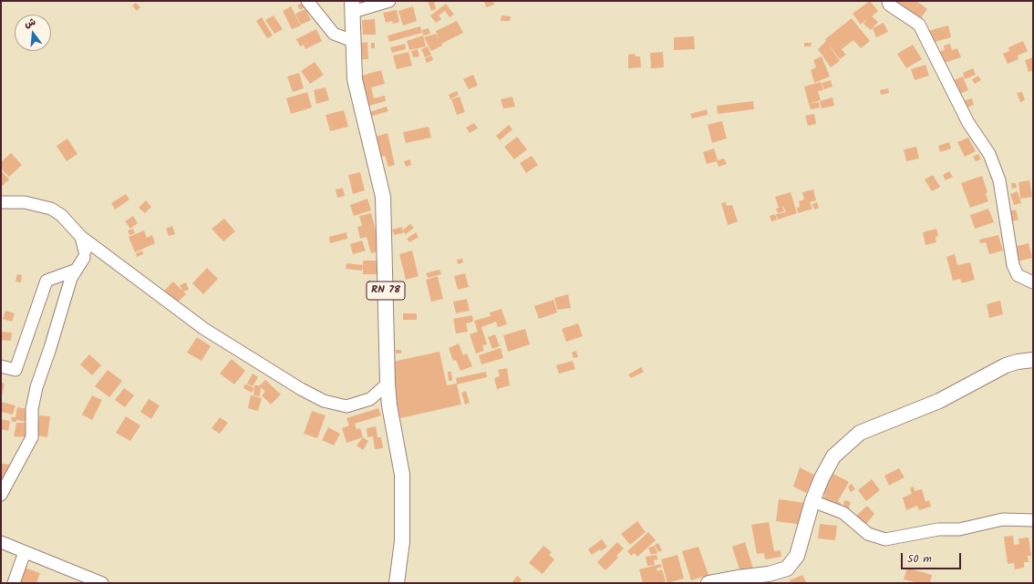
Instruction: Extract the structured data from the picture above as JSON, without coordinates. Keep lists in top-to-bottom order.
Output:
{
  "streets": {
    "main road": ["RN 78"]
  },
  "scale_bar": "50 m",
  "north": "top"
}
